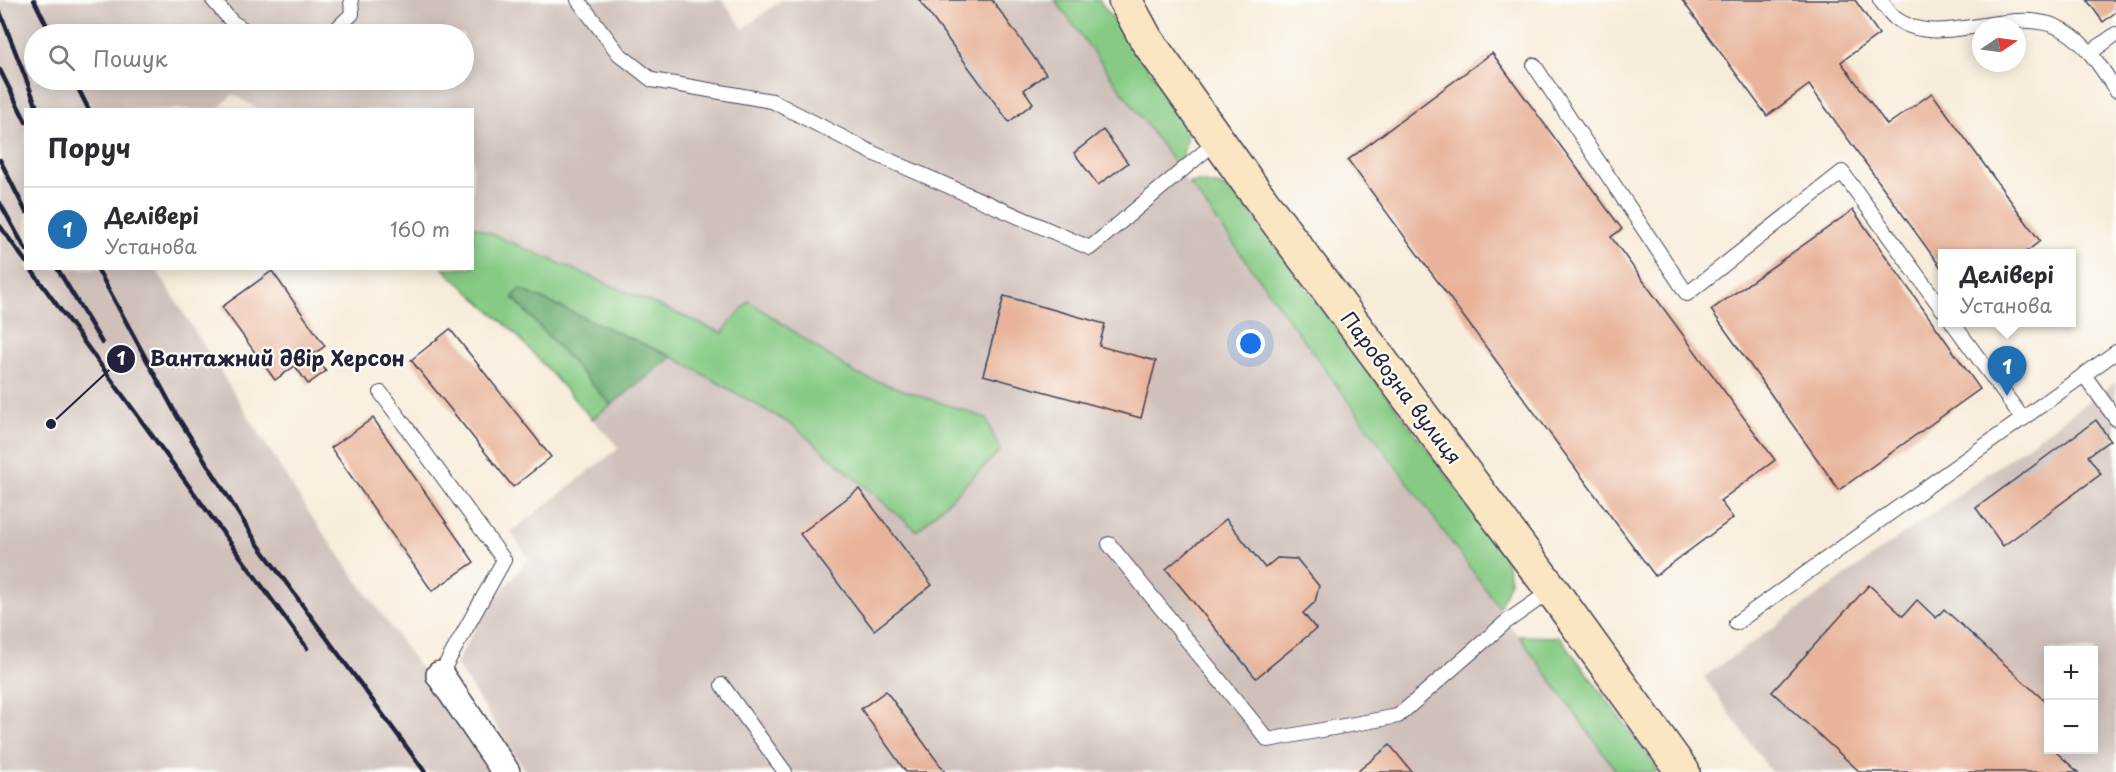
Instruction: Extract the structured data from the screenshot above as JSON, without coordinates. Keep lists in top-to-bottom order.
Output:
{
  "streets": {
    "main road": ["Паровозна вулиця"]
  },
  "places": ["Вантажний двір Херсон"],
  "north": "right",
  "page": {
    "search": "Пошук",
    "heading": "Поруч",
    "list": [
      {
        "mark": "1",
        "name": "Делівері",
        "note": "Установа",
        "value": "160 m"
      }
    ],
    "popup": ["Делівері", "Установа"],
    "pins": "1",
    "map_buttons": ["+", "−"]
  }
}
